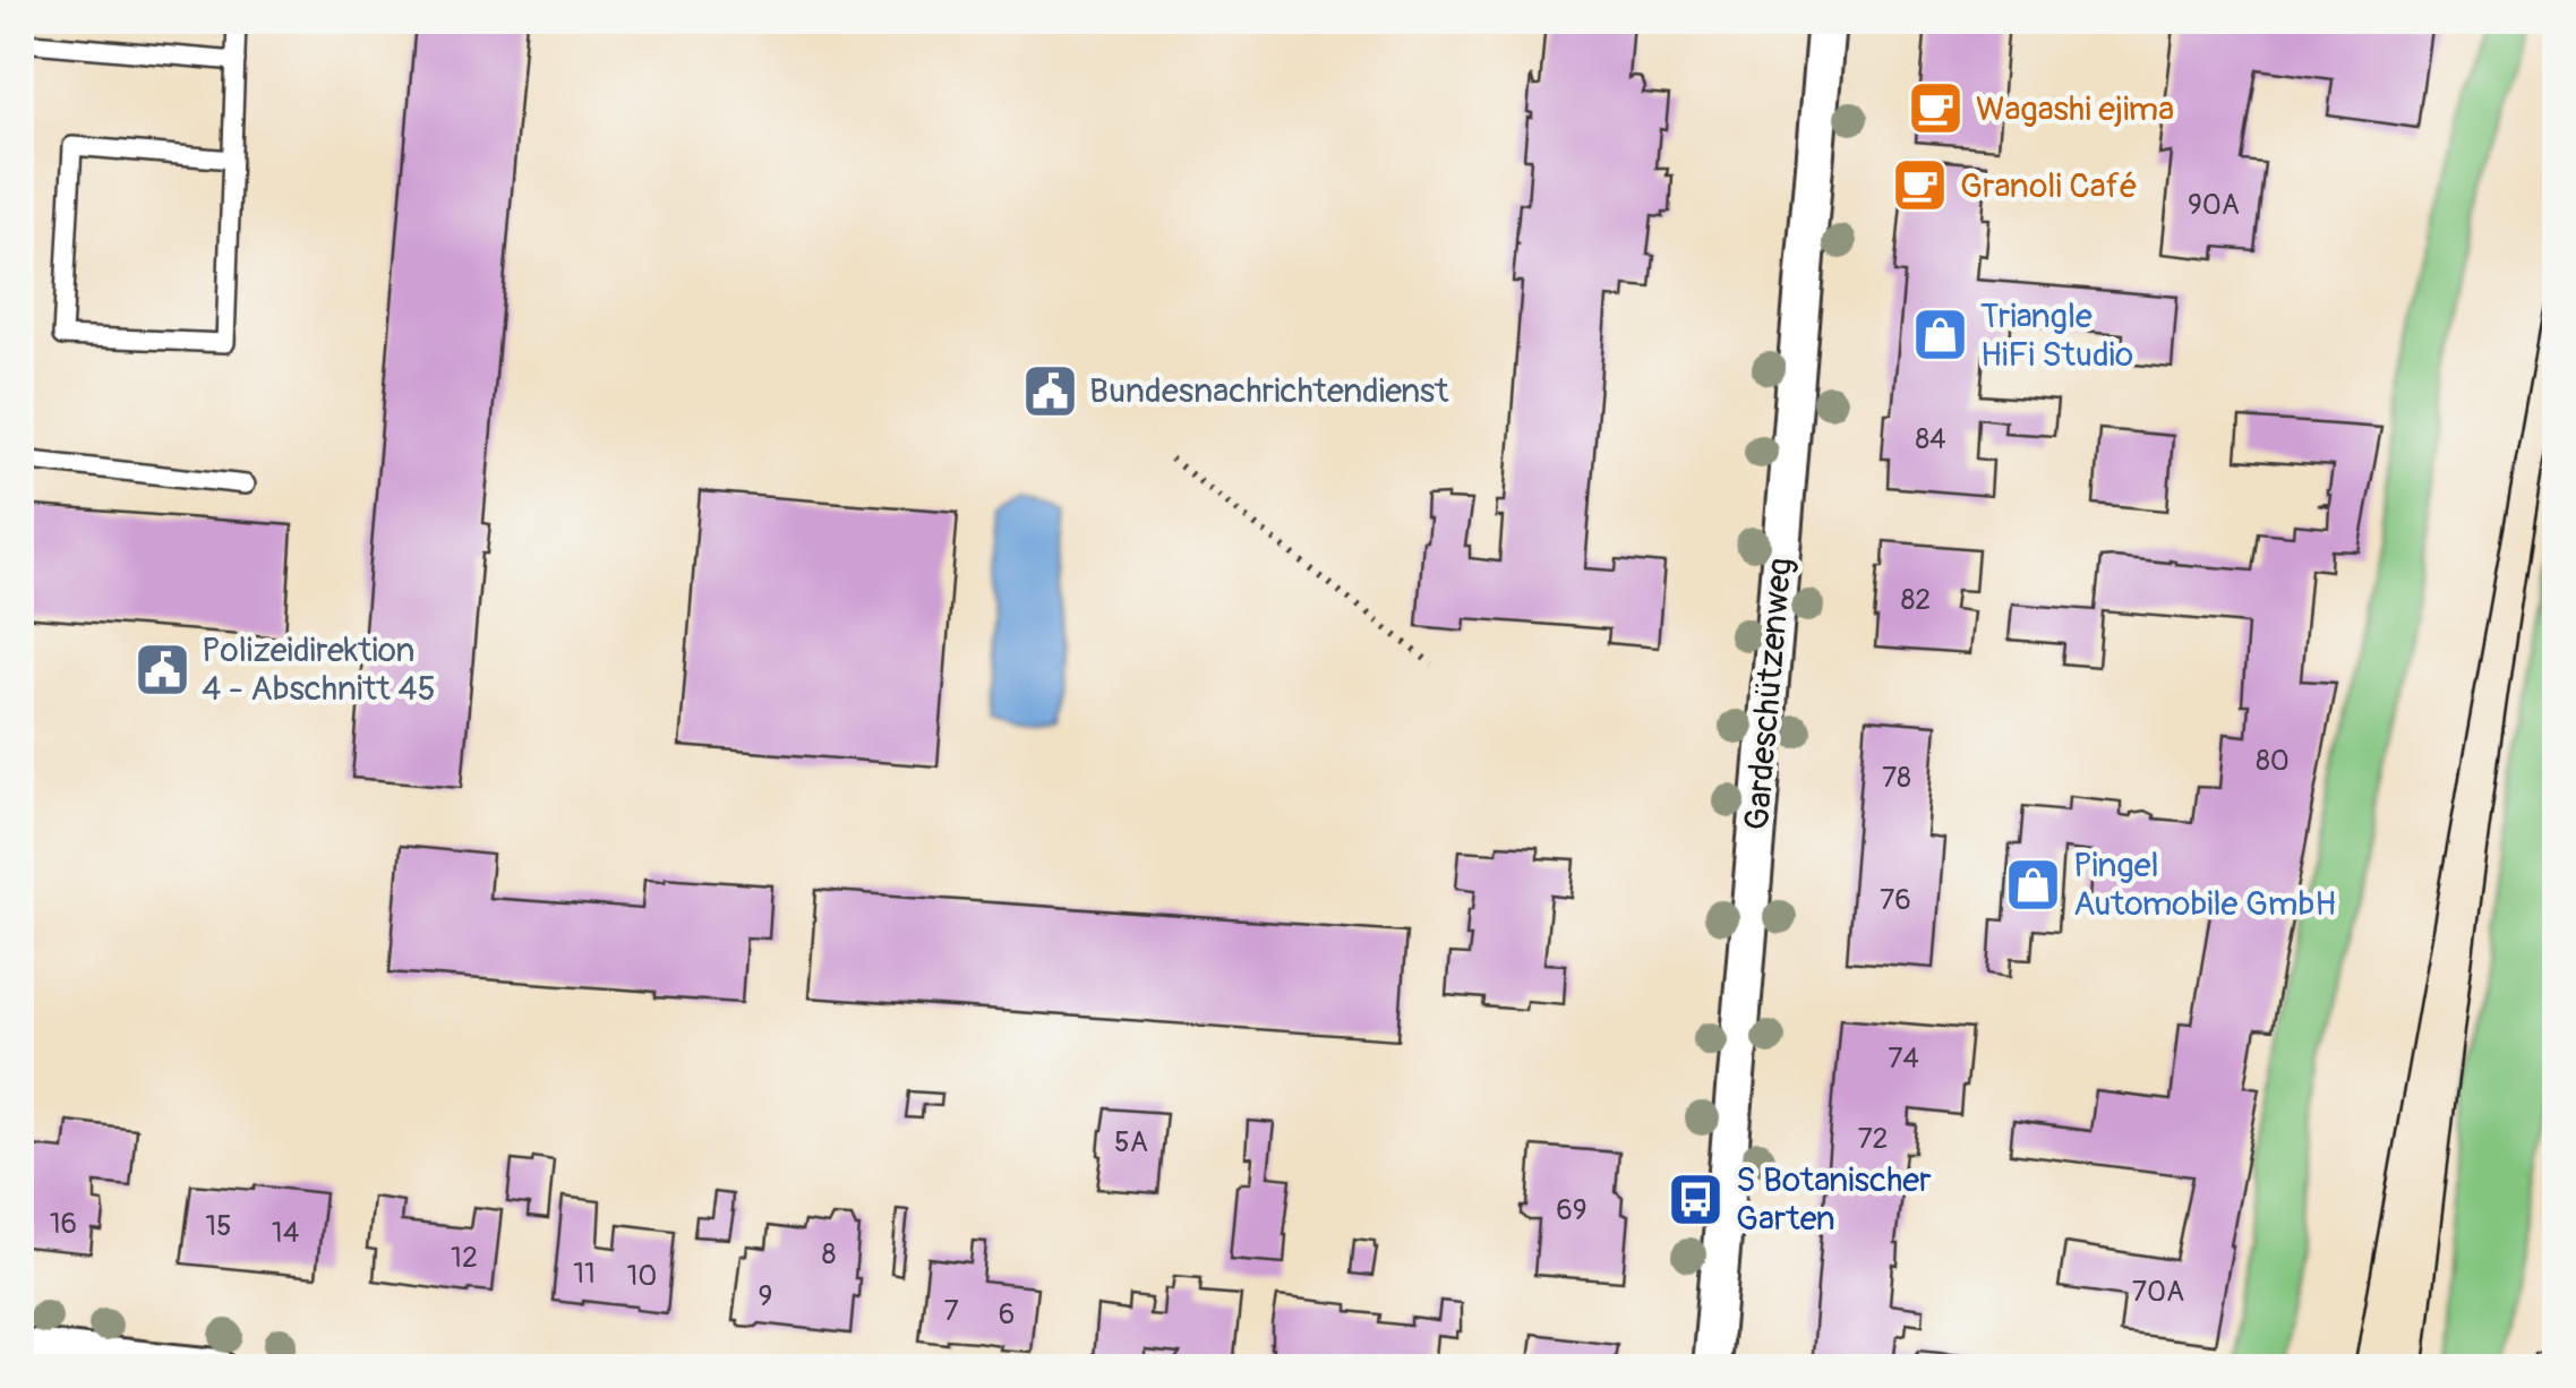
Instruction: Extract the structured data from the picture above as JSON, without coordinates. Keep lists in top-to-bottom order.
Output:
{
  "streets": {
    "street": ["Gardeschützenweg"]
  },
  "places": {
    "cafe": ["Wagashi ejima", "Granoli Café"],
    "shop": ["Triangle HiFi Studio", "Pingel Automobile GmbH"],
    "public building": ["Bundesnachrichtendienst", "Polizeidirektion 4 - Abschnitt 45"],
    "bus stop": ["S Botanischer Garten"]
  },
  "house_numbers": [
    "90A",
    "84",
    "82",
    "80",
    "78",
    "76",
    "74",
    "72",
    "5A",
    "69",
    "16",
    "15",
    "14",
    "8",
    "12",
    "11",
    "10",
    "70A",
    "9",
    "7",
    "6"
  ]
}
